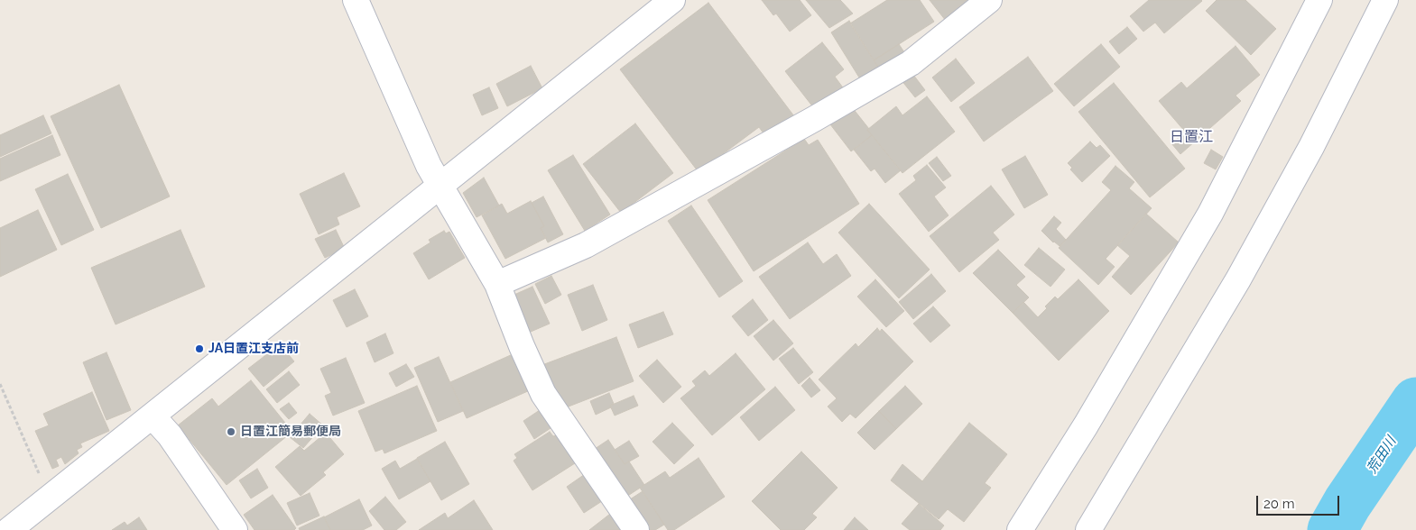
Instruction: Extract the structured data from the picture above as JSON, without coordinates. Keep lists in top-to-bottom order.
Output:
{
  "districts": ["日置江"],
  "water": ["荒田川"],
  "places": ["JA日置江支店前", "日置江簡易郵便局"],
  "scale_bar": "20 m"
}
